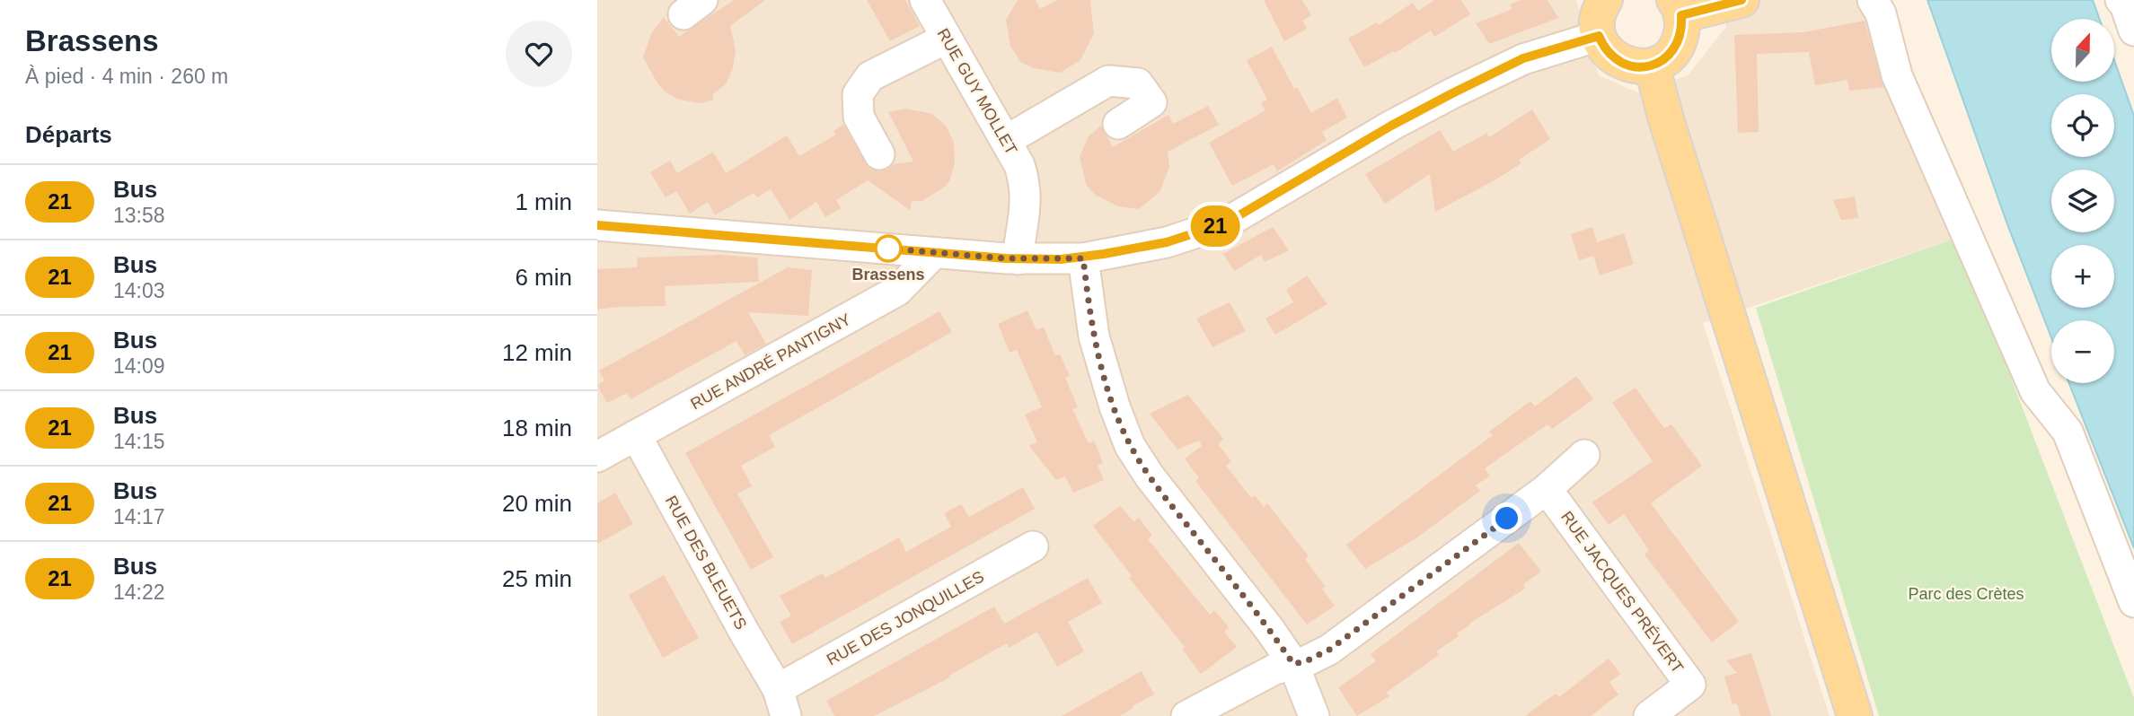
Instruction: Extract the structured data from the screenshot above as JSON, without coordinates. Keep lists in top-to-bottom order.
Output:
{
  "streets": {
    "street": [
      "RUE GUY MOLLET",
      "RUE ANDRÉ PANTIGNY",
      "RUE DES BLEUETS",
      "RUE JACQUES PRÉVERT",
      "RUE DES JONQUILLES"
    ]
  },
  "crossings": [
    ["RUE ANDRÉ PANTIGNY", "RUE DES BLEUETS"],
    ["RUE DES BLEUETS", "RUE DES JONQUILLES"]
  ],
  "parks": ["Parc des Crètes"],
  "places": ["Brassens"],
  "lines": ["bus line 21"],
  "north": "top",
  "page": {
    "heading": [
      ["Brassens", "À pied · 4 min · 260 m"],
      "Départs"
    ],
    "on_map": "21",
    "map_buttons": ["+", "−"],
    "list": [
      {
        "mark": "21",
        "name": "Bus",
        "note": "13:58",
        "value": "1 min"
      },
      {
        "mark": "21",
        "name": "Bus",
        "note": "14:03",
        "value": "6 min"
      },
      {
        "mark": "21",
        "name": "Bus",
        "note": "14:09",
        "value": "12 min"
      },
      {
        "mark": "21",
        "name": "Bus",
        "note": "14:15",
        "value": "18 min"
      },
      {
        "mark": "21",
        "name": "Bus",
        "note": "14:17",
        "value": "20 min"
      },
      {
        "mark": "21",
        "name": "Bus",
        "note": "14:22",
        "value": "25 min"
      }
    ]
  }
}
